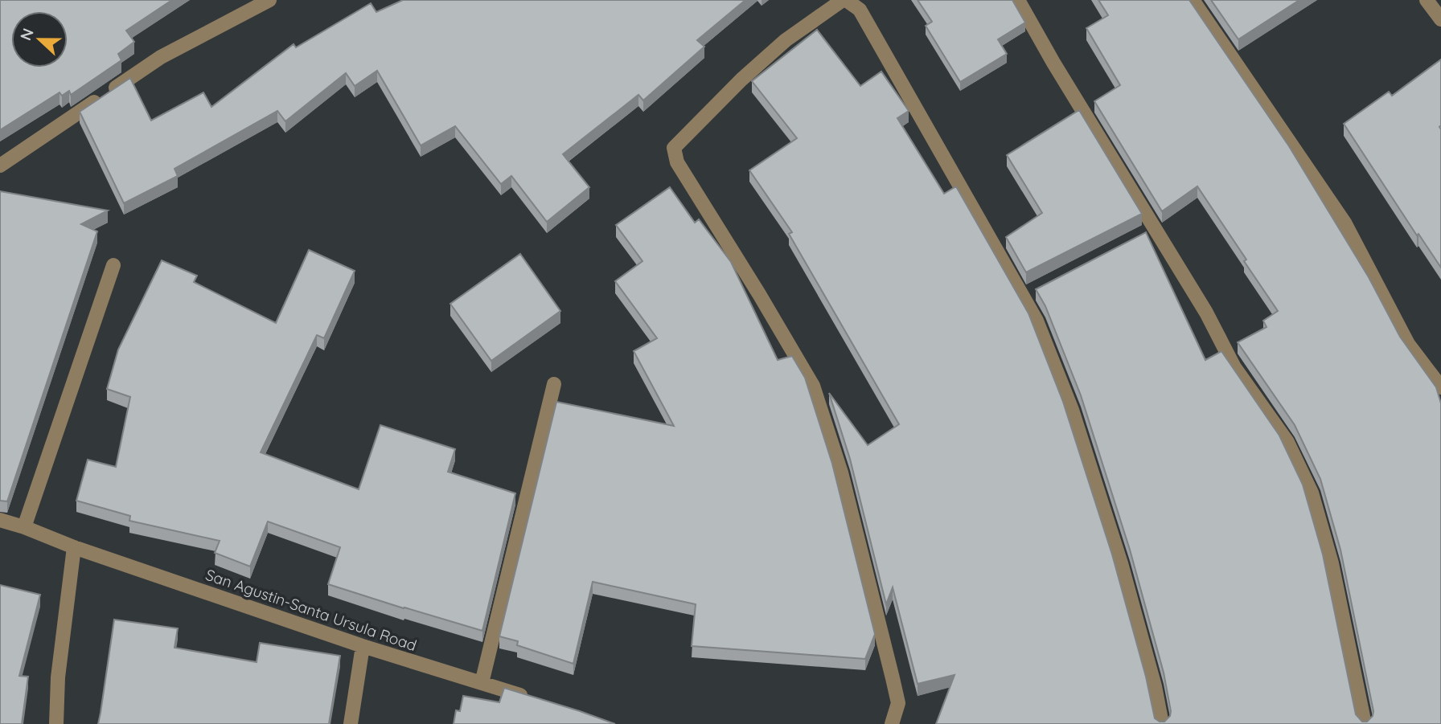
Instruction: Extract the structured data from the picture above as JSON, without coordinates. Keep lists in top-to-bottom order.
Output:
{
  "streets": {
    "street": ["San Agustin-Santa Ursula Road"]
  },
  "north": "left"
}
